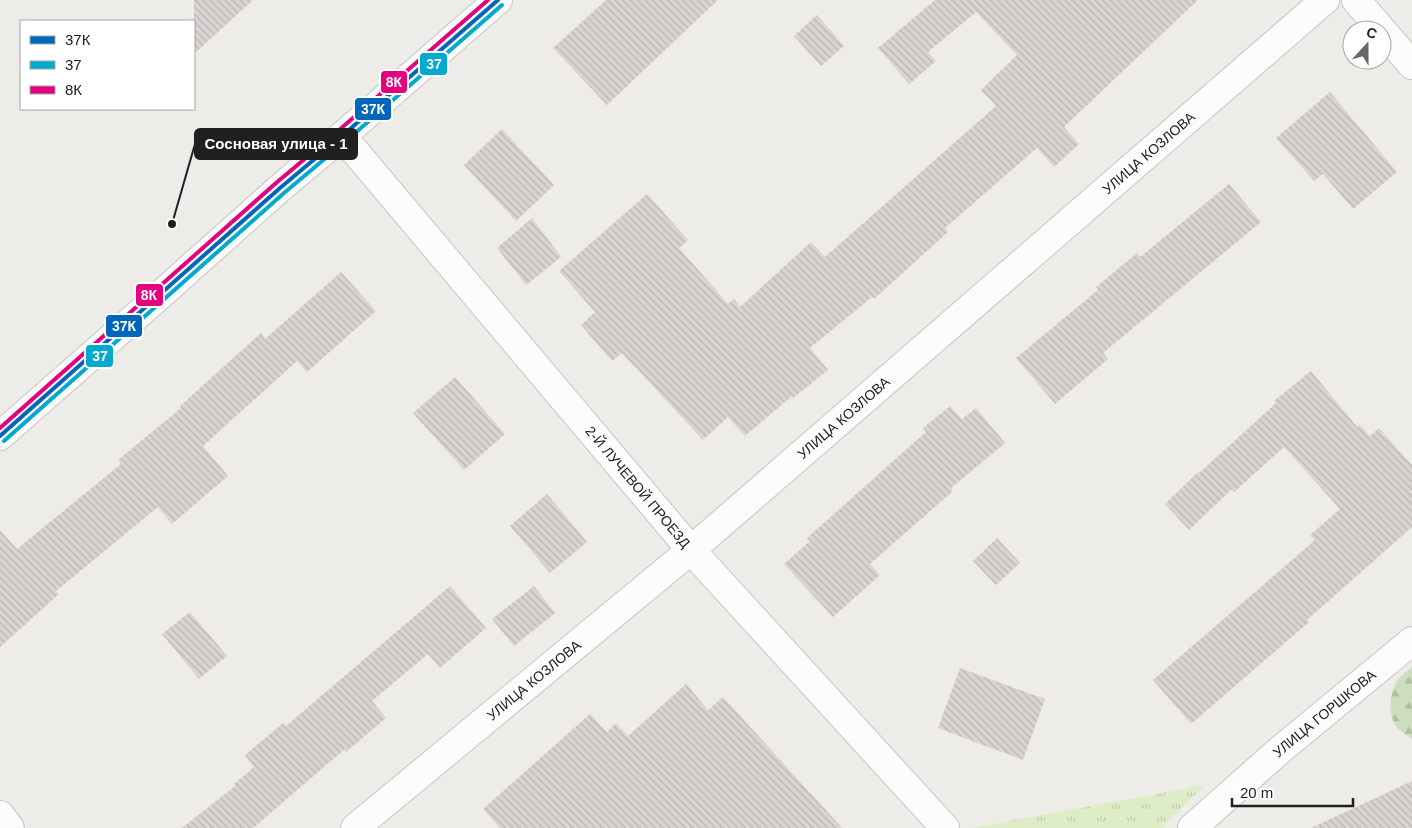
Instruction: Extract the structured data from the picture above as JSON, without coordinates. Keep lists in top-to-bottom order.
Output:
{
  "streets": {
    "street": ["УЛИЦА КОЗЛОВА", "2-Й ЛУЧЕВОЙ ПРОЕЗД", "УЛИЦА ГОРШКОВА"]
  },
  "crossings": [
    ["УЛИЦА КОЗЛОВА", "2-Й ЛУЧЕВОЙ ПРОЕЗД"]
  ],
  "places": ["Сосновая улица - 1"],
  "lines": ["transit line 37К", "transit line 8К", "transit line 37"],
  "legend": ["37К", "37", "8К"],
  "scale_bar": "20 m",
  "north": "top"
}
